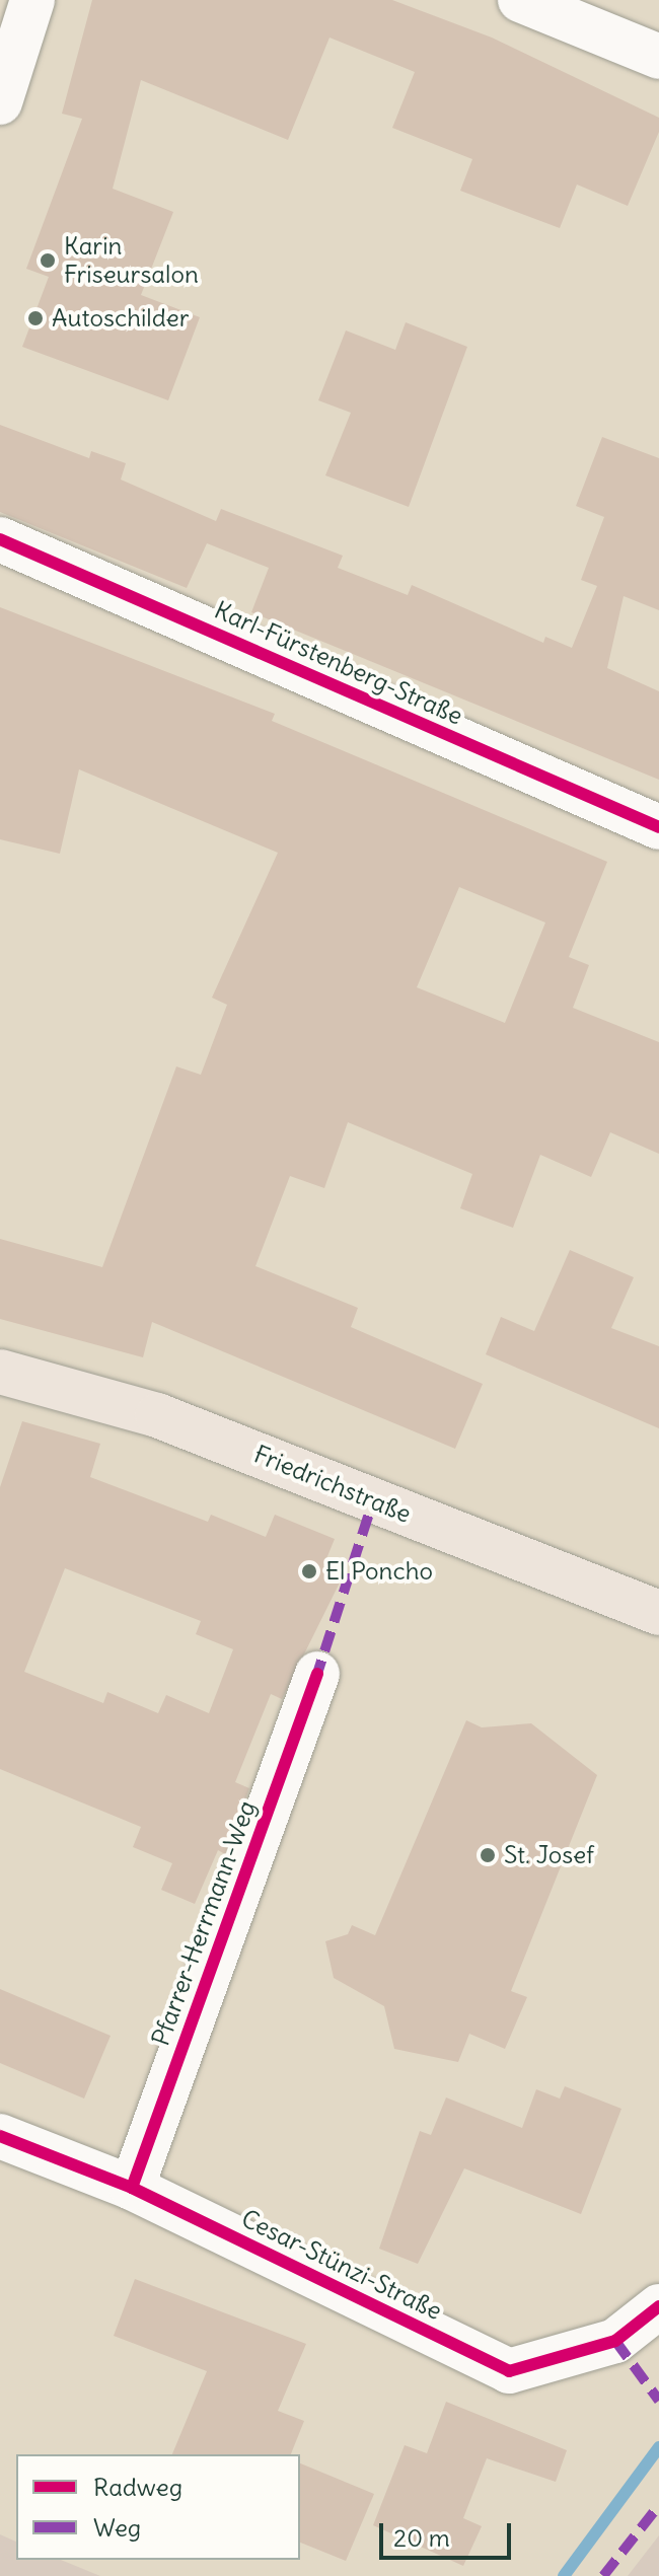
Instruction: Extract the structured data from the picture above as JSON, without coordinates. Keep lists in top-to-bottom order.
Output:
{
  "streets": {
    "main road": ["Friedrichstraße"],
    "street": ["Karl-Fürstenberg-Straße", "Pfarrer-Herrmann-Weg", "Cesar-Stünzi-Straße"]
  },
  "crossings": [
    ["Pfarrer-Herrmann-Weg", "Cesar-Stünzi-Straße"]
  ],
  "places": [
    "Karin Friseursalon",
    "Autoschilder",
    "El Poncho",
    "St. Josef"
  ],
  "legend": ["Radweg", "Weg"],
  "scale_bar": "20 m"
}
